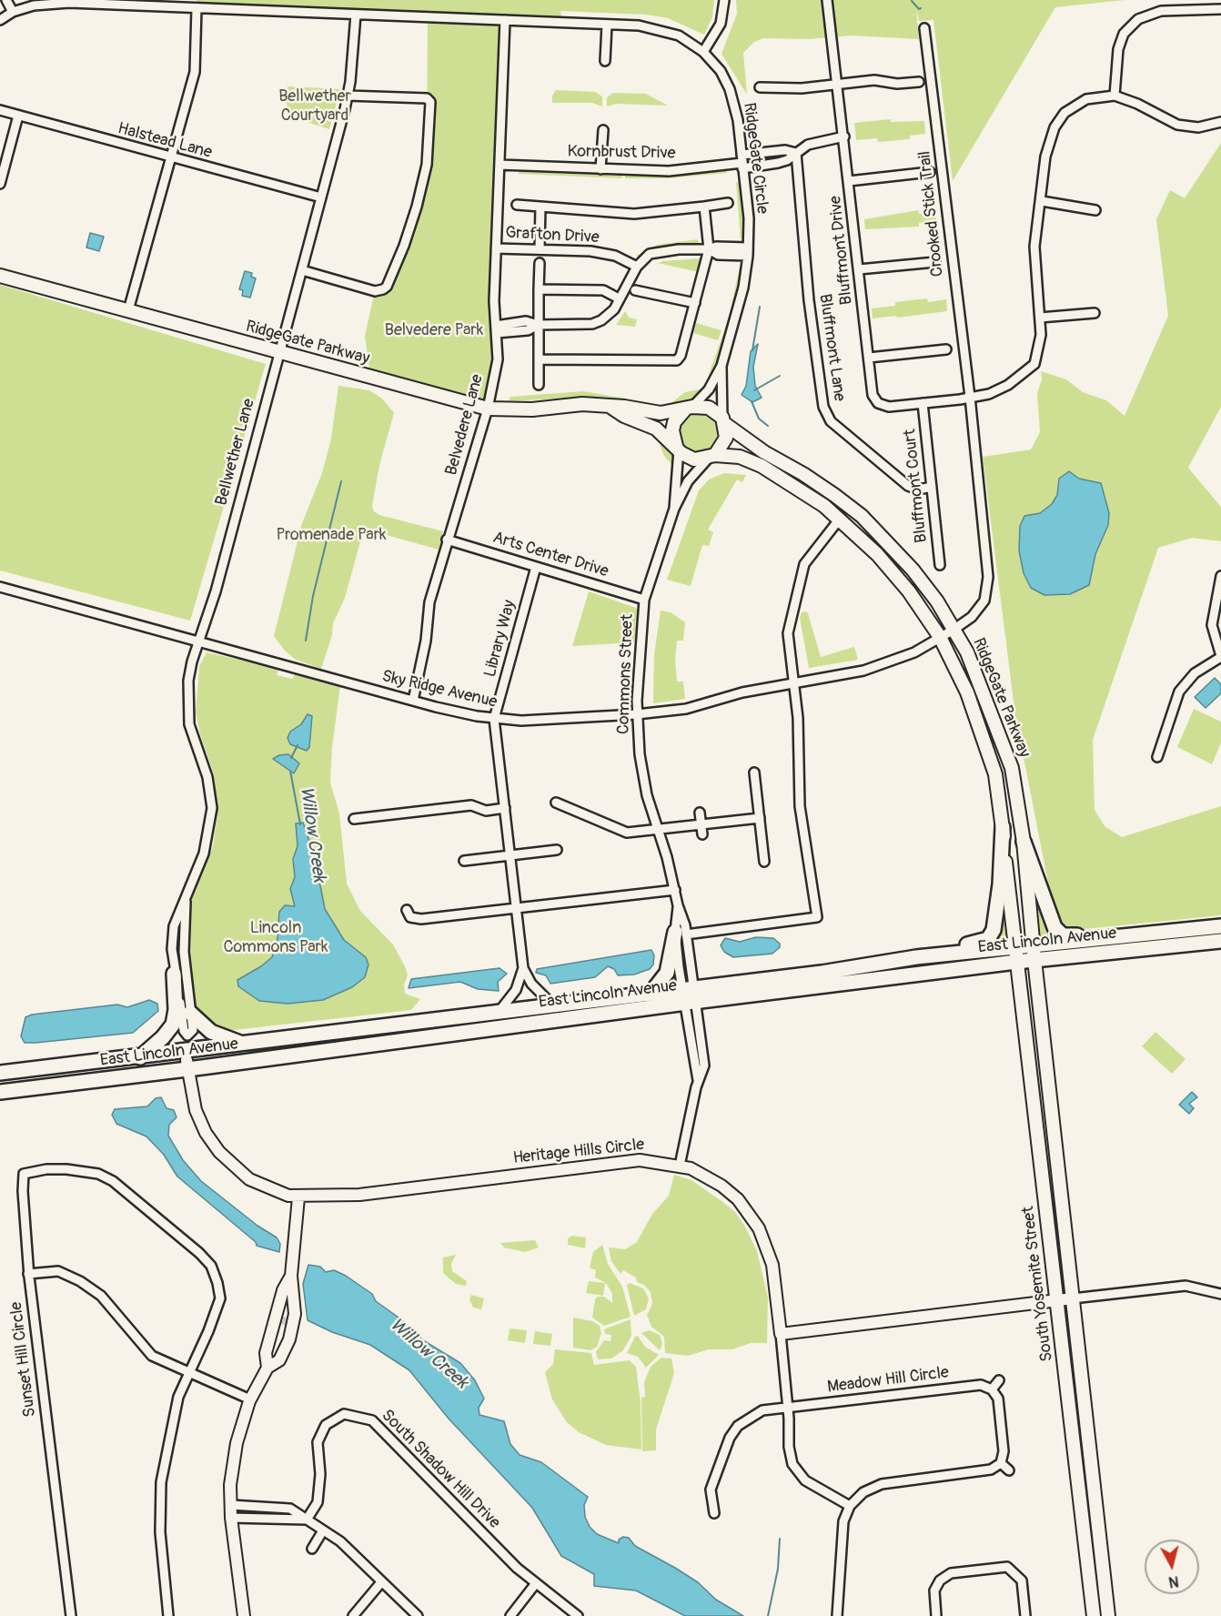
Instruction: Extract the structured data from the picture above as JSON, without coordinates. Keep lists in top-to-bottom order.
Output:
{
  "streets": {
    "main road": ["RidgeGate Parkway", "East Lincoln Avenue", "South Yosemite Street"],
    "street": [
      "Halstead Lane",
      "Kornbrust Drive",
      "RidgeGate Circle",
      "Crooked Stick Trail",
      "Grafton Drive",
      "Bluffmont Drive",
      "Bluffmont Lane",
      "Belvedere Lane",
      "Bellwether Lane",
      "Bluffmont Court",
      "Arts Center Drive",
      "Library Way",
      "Commons Street",
      "Sky Ridge Avenue",
      "Heritage Hills Circle",
      "Sunset Hill Circle",
      "Meadow Hill Circle",
      "South Shadow Hill Drive"
    ]
  },
  "crossings": [
    ["Halstead Lane", "Bellwether Lane"],
    ["Kornbrust Drive", "RidgeGate Circle"],
    ["Kornbrust Drive", "Bluffmont Drive"],
    ["Kornbrust Drive", "Bluffmont Lane"],
    ["Kornbrust Drive", "Belvedere Lane"],
    ["RidgeGate Circle", "RidgeGate Parkway"],
    ["RidgeGate Circle", "Belvedere Lane"],
    ["RidgeGate Circle", "Bellwether Lane"],
    ["RidgeGate Circle", "Commons Street"],
    ["Crooked Stick Trail", "Bluffmont Drive"],
    ["Crooked Stick Trail", "RidgeGate Parkway"],
    ["Crooked Stick Trail", "Sky Ridge Avenue"],
    ["Grafton Drive", "Belvedere Lane"],
    ["Bluffmont Drive", "Bluffmont Court"],
    ["RidgeGate Parkway", "Belvedere Lane"],
    ["RidgeGate Parkway", "Bellwether Lane"],
    ["RidgeGate Parkway", "Commons Street"],
    ["RidgeGate Parkway", "Sky Ridge Avenue"],
    ["RidgeGate Parkway", "East Lincoln Avenue"],
    ["RidgeGate Parkway", "South Yosemite Street"],
    ["Bluffmont Lane", "Bluffmont Court"],
    ["Belvedere Lane", "Arts Center Drive"],
    ["Belvedere Lane", "Sky Ridge Avenue"],
    ["Bellwether Lane", "Sky Ridge Avenue"],
    ["Arts Center Drive", "Library Way"],
    ["Arts Center Drive", "Commons Street"],
    ["Library Way", "Sky Ridge Avenue"],
    ["Commons Street", "Sky Ridge Avenue"],
    ["Commons Street", "East Lincoln Avenue"],
    ["Commons Street", "Heritage Hills Circle"],
    ["East Lincoln Avenue", "Heritage Hills Circle"],
    ["East Lincoln Avenue", "South Yosemite Street"]
  ],
  "water": ["Willow Creek"],
  "parks": [
    "Bellwether Courtyard",
    "Belvedere Park",
    "Promenade Park",
    "Lincoln Commons Park"
  ],
  "north": "bottom"
}
